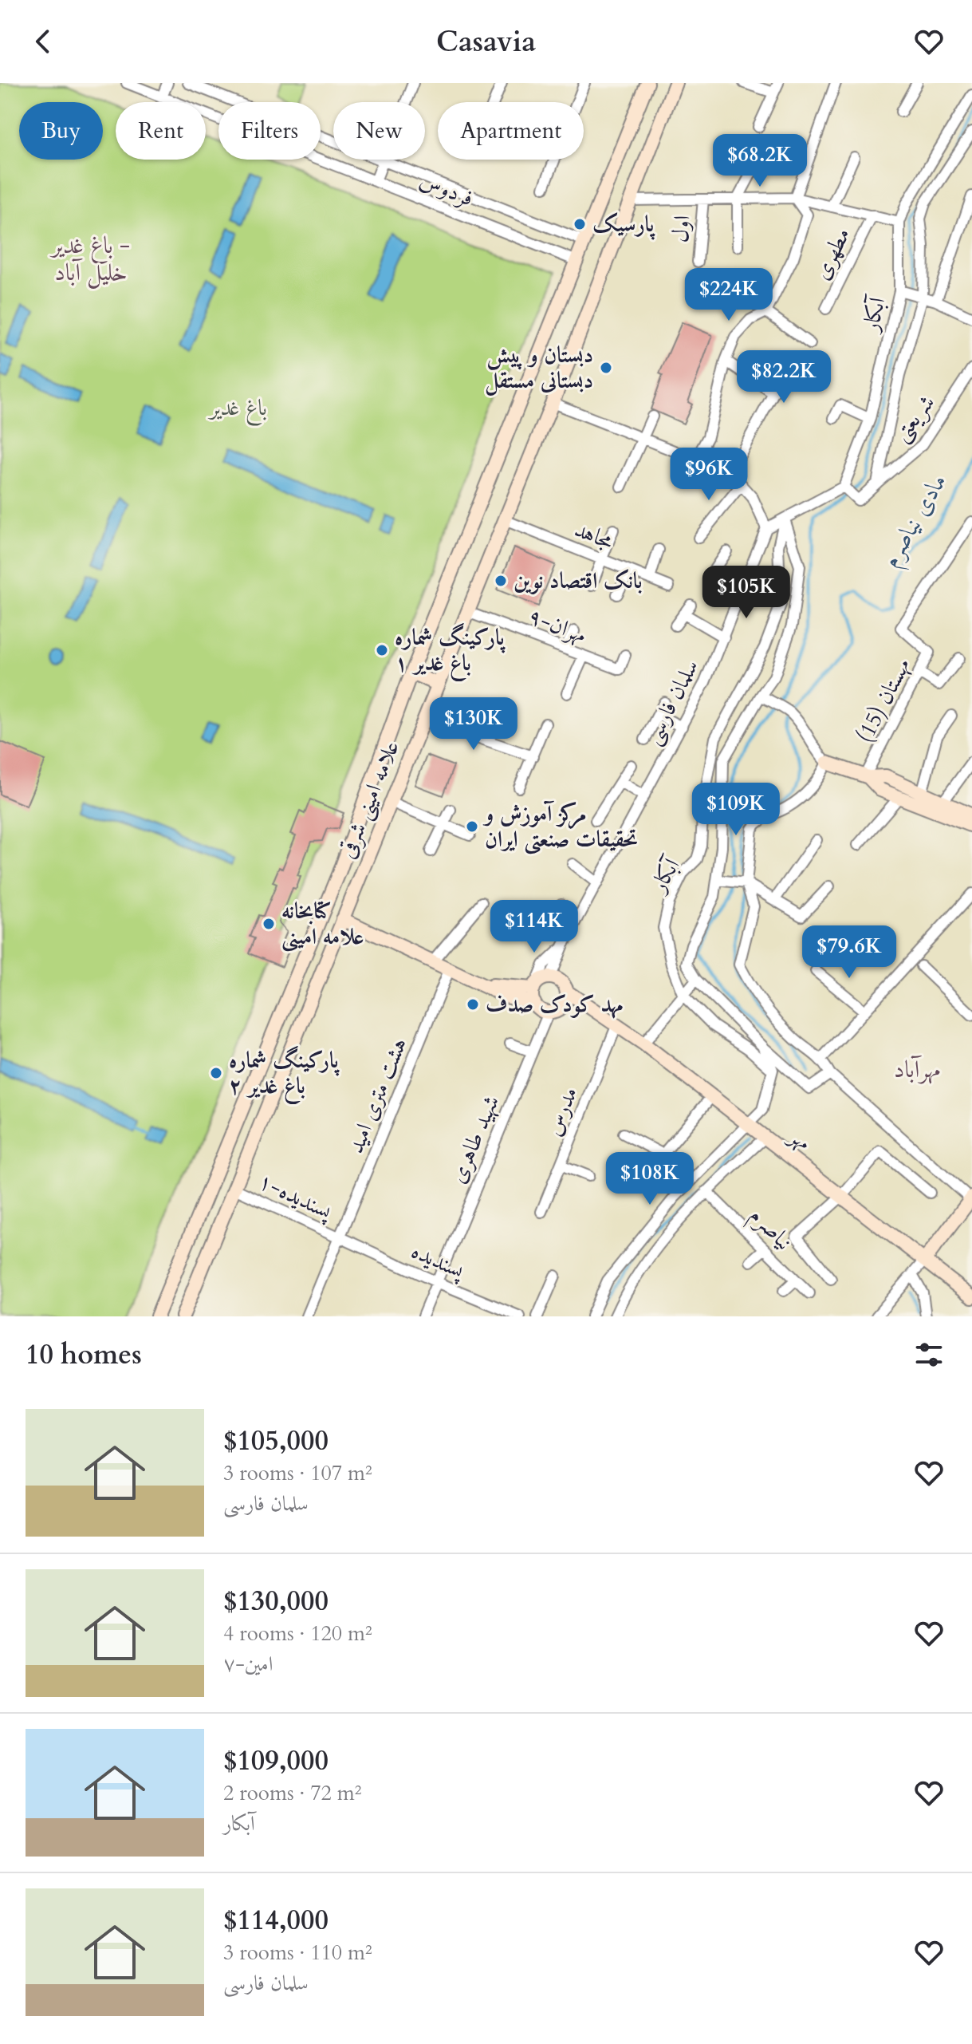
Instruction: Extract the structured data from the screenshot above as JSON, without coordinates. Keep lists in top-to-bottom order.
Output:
{
  "streets": {
    "main road": ["علامه امینی شرقی", "مهر"],
    "street": [
      "فردوس",
      "اول",
      "مطهری",
      "آبکار",
      "شریعتی",
      "مجاهد",
      "۹-مهران",
      "مهستان (15)",
      "سلمان فارسی",
      "هشت متری امید",
      "مدرس",
      "شهید طاهری",
      "۱-پسندیده",
      "نیاصرم",
      "پسندیده"
    ]
  },
  "crossings": [
    ["فردوس", "علامه امینی شرقی"],
    ["آبکار", "شریعتی"],
    ["مجاهد", "علامه امینی شرقی"],
    ["۹-مهران", "علامه امینی شرقی"],
    ["سلمان فارسی", "شهید طاهری"],
    ["سلمان فارسی", "مهر"],
    ["علامه امینی شرقی", "۱-پسندیده"],
    ["هشت متری امید", "۱-پسندیده"],
    ["هشت متری امید", "پسندیده"],
    ["مدرس", "مهر"],
    ["شهید طاهری", "مهر"],
    ["شهید طاهری", "پسندیده"],
    ["۱-پسندیده", "پسندیده"]
  ],
  "districts": ["باغ غدیر - خلیل آباد", "مهرآباد"],
  "water": ["مادی نیاصرم"],
  "parks": ["باغ غدیر"],
  "places": [
    "پارسیک",
    "دبستان و پیش دبستانی مستقل",
    "بانک اقتصاد نوین",
    "پارکینگ شماره ۱ باغ غدیر",
    "مرکز آموزش و تحقیقات صنعتی ایران",
    "کتابخانه علامه امینی",
    "مهد کودک صدف",
    "پارکینگ شماره ۲ باغ غدیر"
  ],
  "page": {
    "header": "Casavia",
    "chip": [
      "Buy",
      "Rent",
      "Filters",
      "New",
      "Apartment"
    ],
    "price": [
      "$68.2K",
      "$224K",
      "$82.2K",
      "$96K",
      "$105K",
      "$130K",
      "$109K",
      "$114K",
      "$79.6K",
      "$108K"
    ],
    "heading": "10 homes",
    "list": [
      {
        "name": "$105,000",
        "note": "3 rooms · 107 m² · سلمان فارسی"
      },
      {
        "name": "$130,000",
        "note": "4 rooms · 120 m² · ۷-امین"
      },
      {
        "name": "$109,000",
        "note": "2 rooms · 72 m² · آبکار"
      },
      {
        "name": "$114,000",
        "note": "3 rooms · 110 m² · سلمان فارسی"
      }
    ]
  }
}
